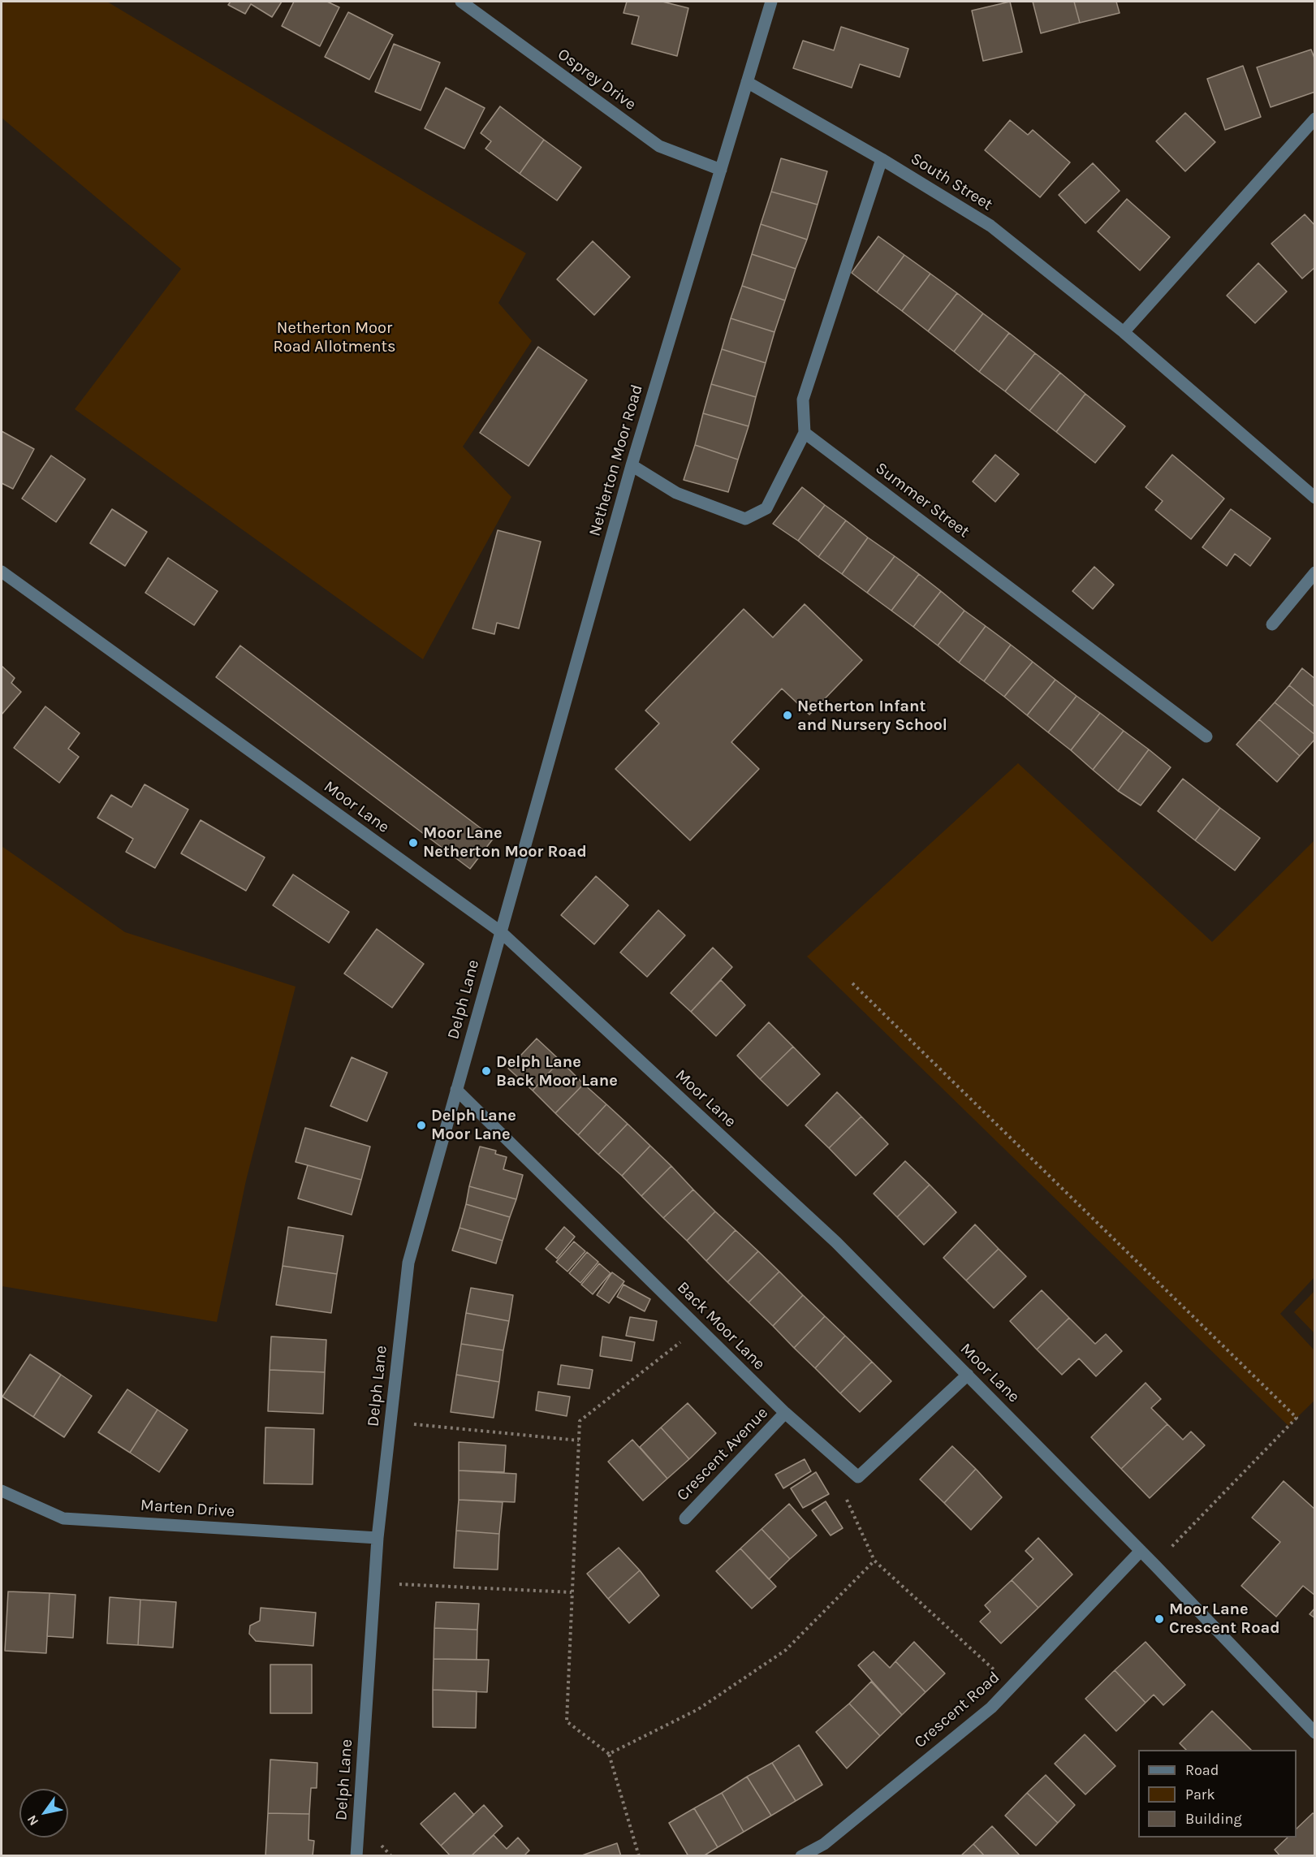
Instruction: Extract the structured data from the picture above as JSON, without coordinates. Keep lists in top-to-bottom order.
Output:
{
  "streets": {
    "street": [
      "Osprey Drive",
      "South Street",
      "Netherton Moor Road",
      "Summer Street",
      "Moor Lane",
      "Delph Lane",
      "Back Moor Lane",
      "Crescent Avenue",
      "Marten Drive",
      "Crescent Road"
    ]
  },
  "crossings": [
    ["Osprey Drive", "Netherton Moor Road"],
    ["South Street", "Netherton Moor Road"],
    ["Netherton Moor Road", "Moor Lane"],
    ["Netherton Moor Road", "Delph Lane"],
    ["Moor Lane", "Delph Lane"],
    ["Moor Lane", "Crescent Road"],
    ["Delph Lane", "Back Moor Lane"],
    ["Delph Lane", "Marten Drive"],
    ["Back Moor Lane", "Crescent Avenue"]
  ],
  "parks": ["Netherton Moor Road Allotments"],
  "places": [
    "Netherton Infant and Nursery School",
    "Moor Lane Netherton Moor Road",
    "Delph Lane Back Moor Lane",
    "Delph Lane Moor Lane",
    "Moor Lane Crescent Road"
  ],
  "legend": ["Road", "Park", "Building"],
  "north": "bottom left"
}
